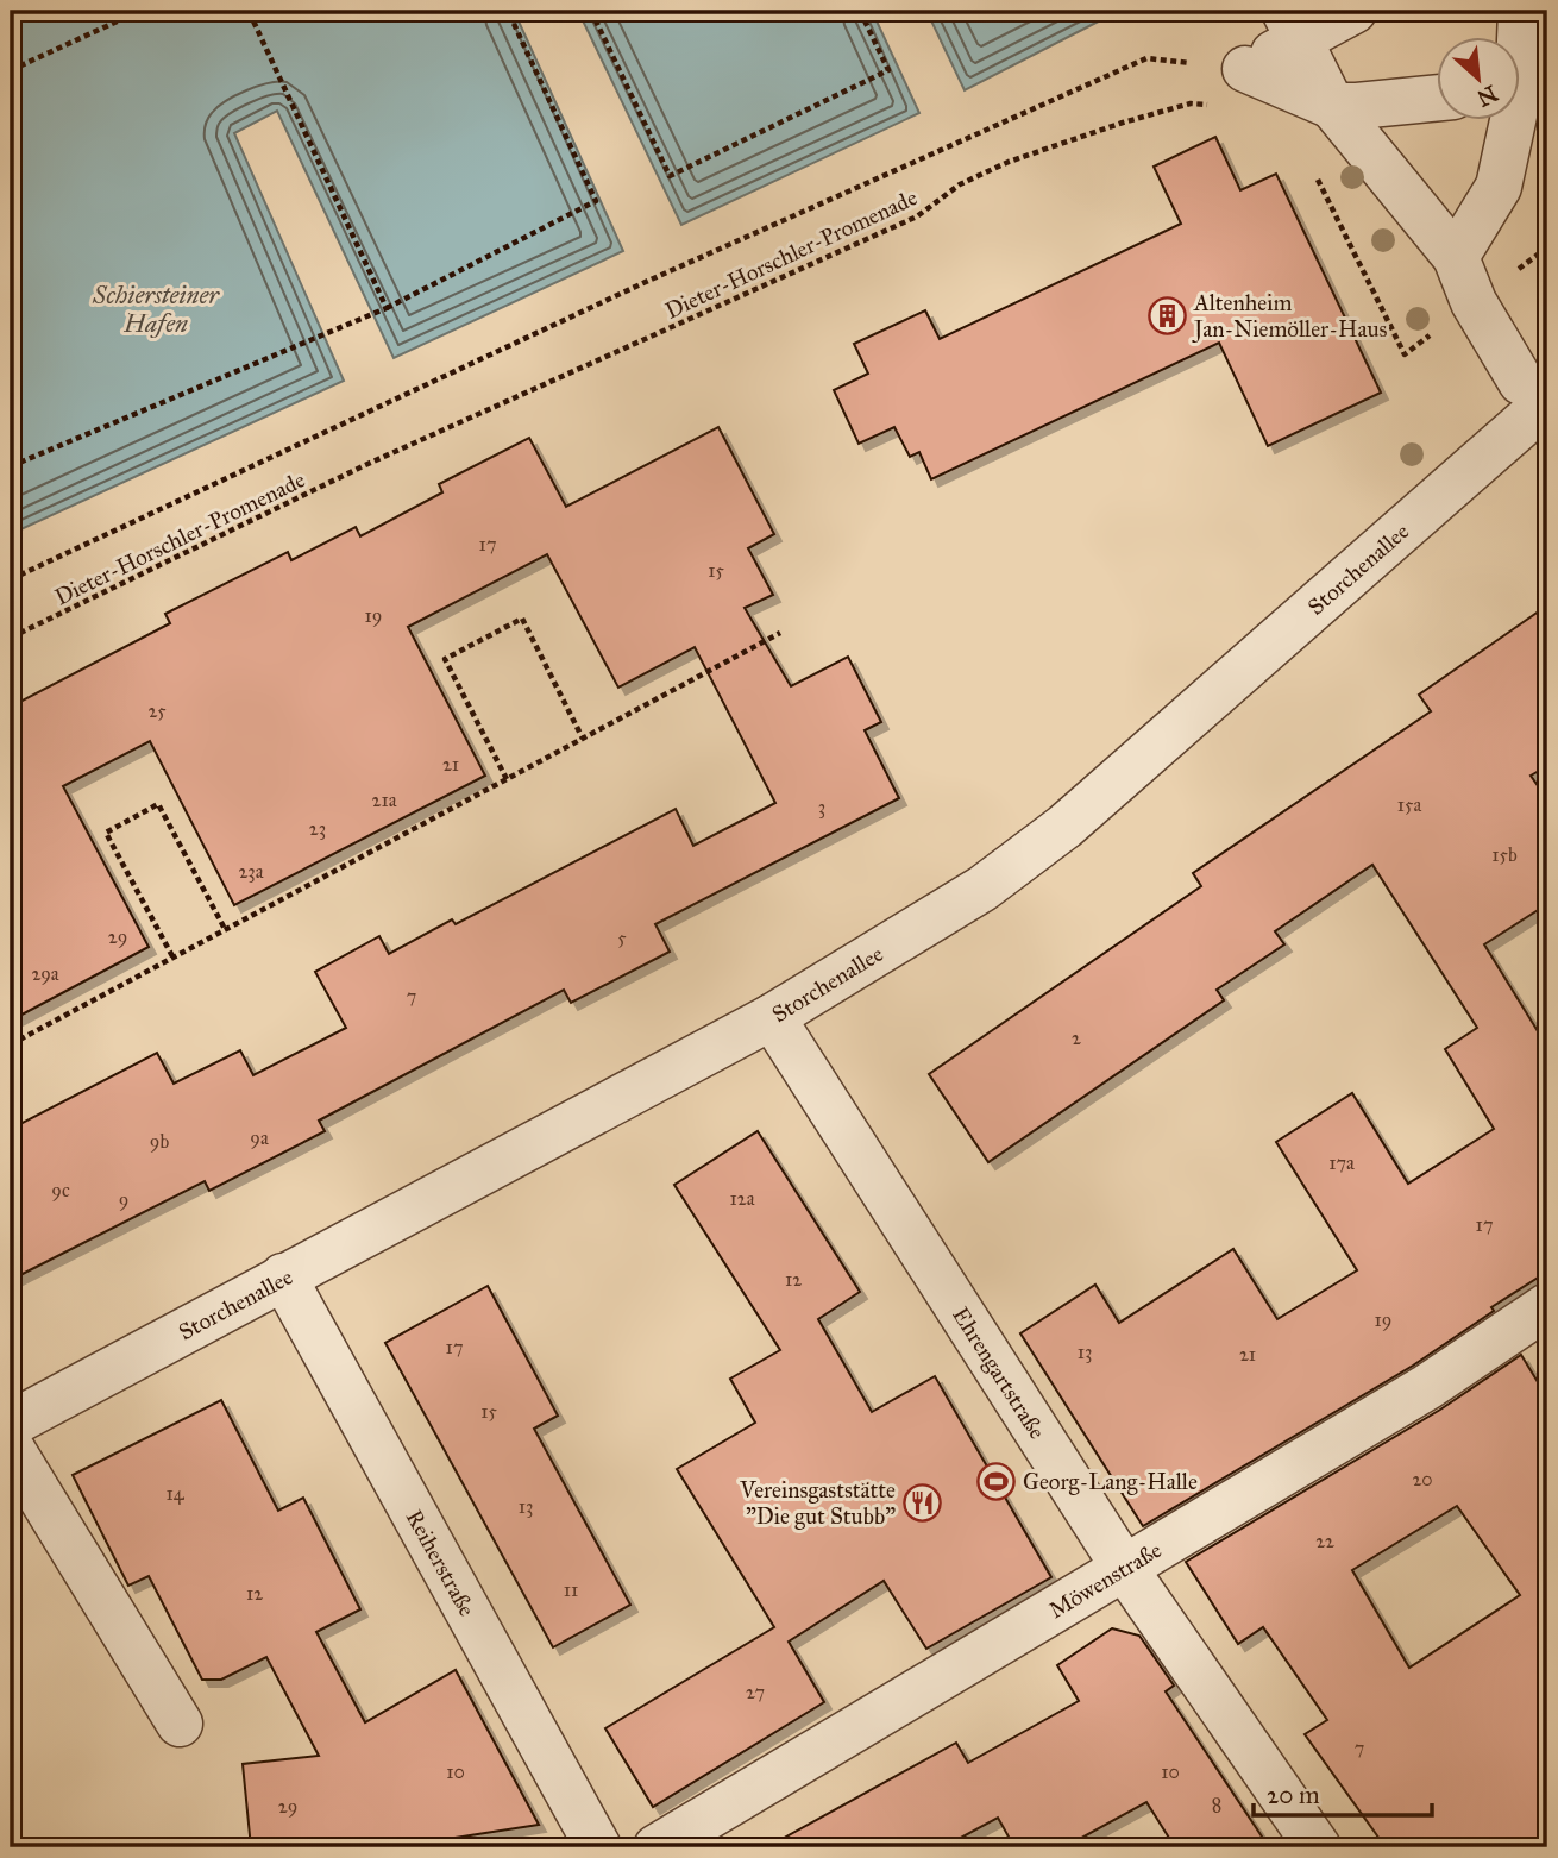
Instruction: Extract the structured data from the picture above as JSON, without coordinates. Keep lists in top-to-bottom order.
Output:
{
  "streets": {
    "street": [
      "Storchenallee",
      "Ehrengartstraße",
      "Reiherstraße",
      "Möwenstraße"
    ],
    "path": ["Dieter-Horschler-Promenade"]
  },
  "crossings": [
    ["Storchenallee", "Ehrengartstraße"],
    ["Storchenallee", "Reiherstraße"],
    ["Ehrengartstraße", "Möwenstraße"]
  ],
  "water": ["Schiersteiner Hafen"],
  "places": {
    "building": ["Altenheim Jan-Niemöller-Haus"],
    "sports": ["Georg-Lang-Halle"],
    "restaurant": ["Vereinsgaststätte \"Die gut Stubb\""]
  },
  "house_numbers": [
    "17",
    "15",
    "19",
    "25",
    "21",
    "21a",
    "15a",
    "3",
    "23",
    "15b",
    "23a",
    "29",
    "5",
    "29a",
    "7",
    "2",
    "9a",
    "9b",
    "17a",
    "9c",
    "12a",
    "9",
    "17",
    "12",
    "19",
    "17",
    "13",
    "21",
    "15",
    "20",
    "14",
    "13",
    "22",
    "11",
    "12",
    "27",
    "7",
    "10",
    "10",
    "8",
    "29"
  ],
  "scale_bar": "20 m",
  "north": "bottom right"
}
